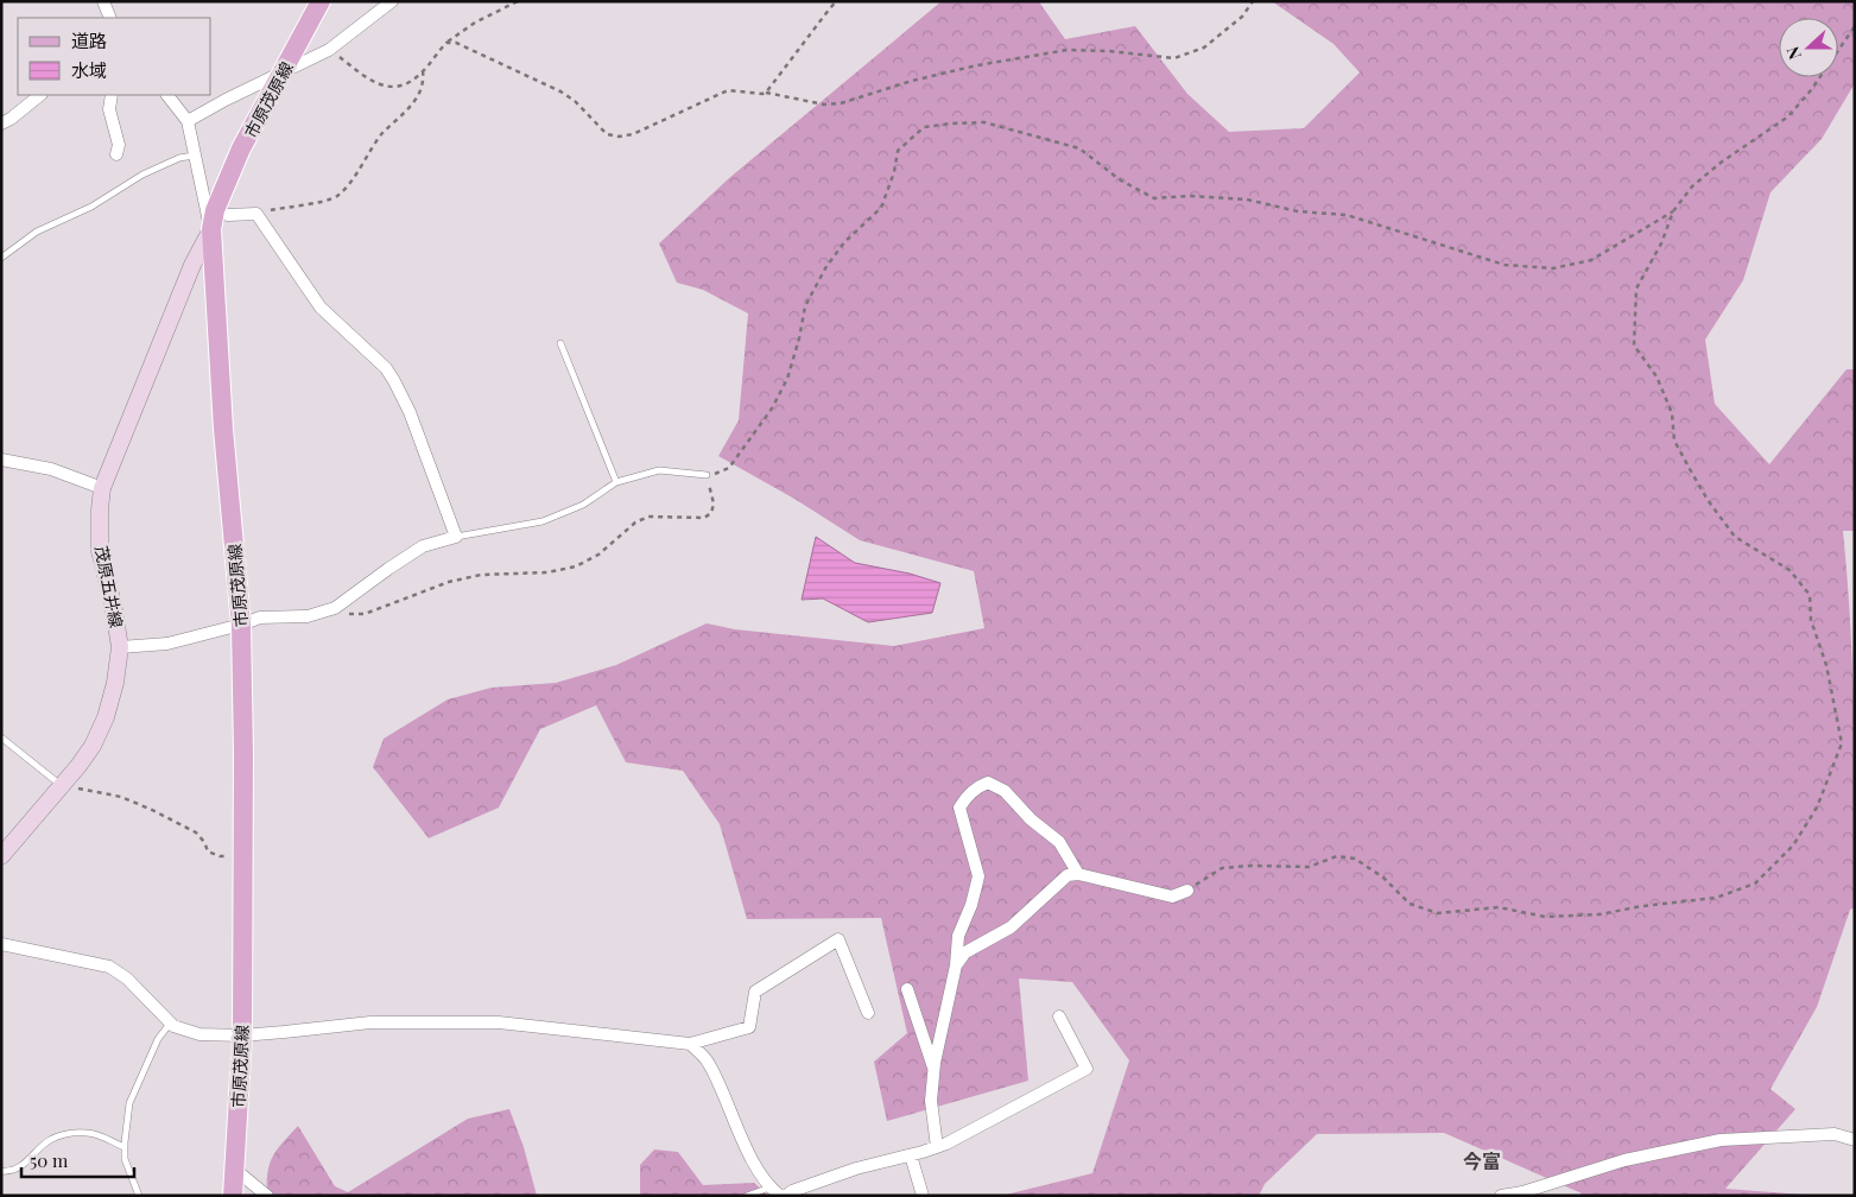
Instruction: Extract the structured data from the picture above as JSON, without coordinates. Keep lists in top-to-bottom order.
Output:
{
  "streets": {
    "main road": ["市原茂原線", "茂原五井線"]
  },
  "crossings": [
    ["市原茂原線", "茂原五井線"]
  ],
  "districts": ["今富"],
  "legend": ["道路", "水域"],
  "scale_bar": "50 m",
  "north": "left"
}
